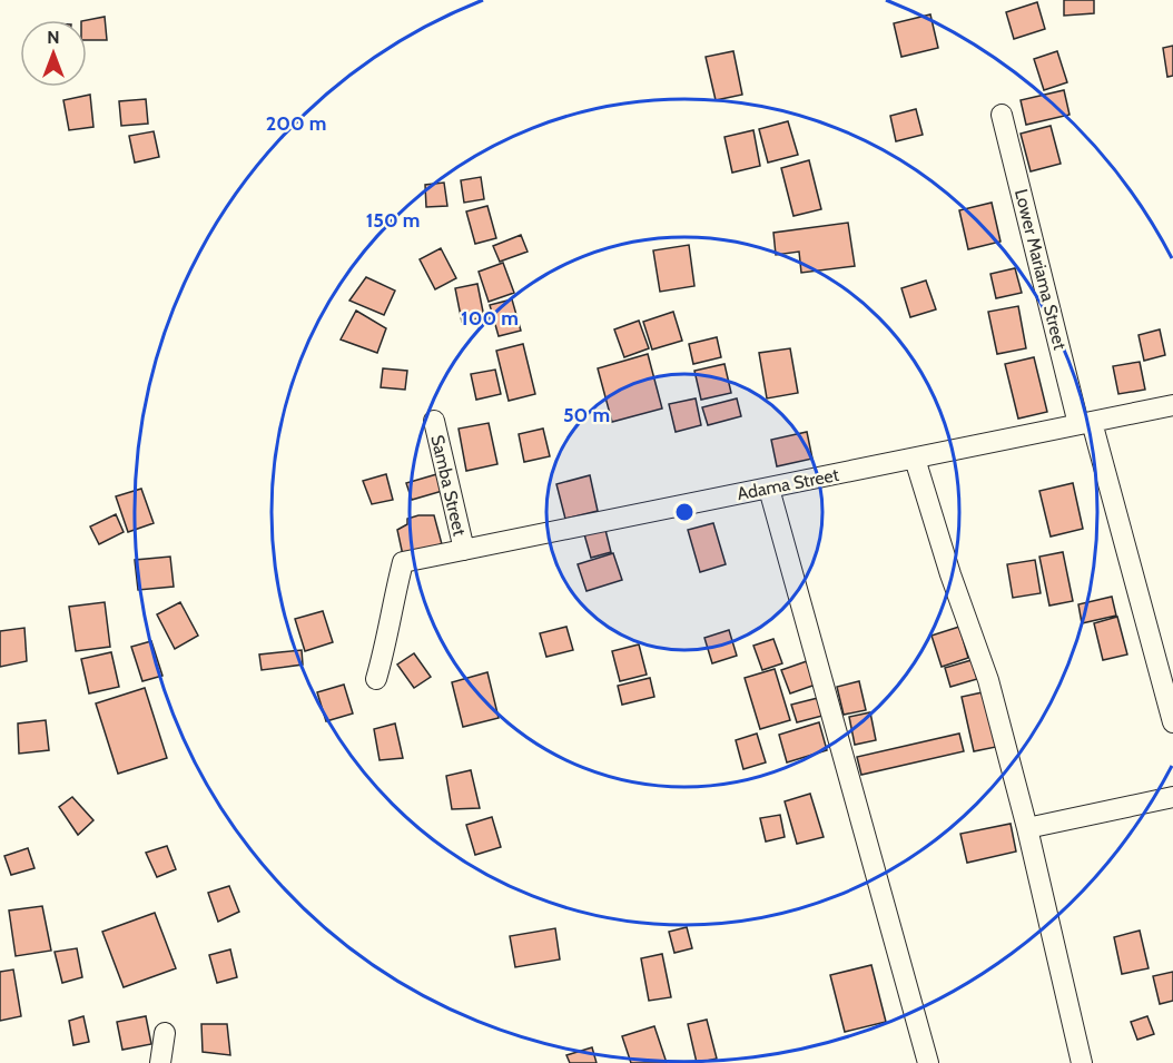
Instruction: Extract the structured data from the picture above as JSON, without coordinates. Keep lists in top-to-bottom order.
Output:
{
  "streets": {
    "street": ["Lower Mariama Street", "Adama Street", "Samba Street"]
  },
  "crossings": [
    ["Lower Mariama Street", "Adama Street"],
    ["Adama Street", "Samba Street"]
  ],
  "north": "top",
  "rings": [
    "200 m",
    "150 m",
    "100 m",
    "50 m"
  ]
}
